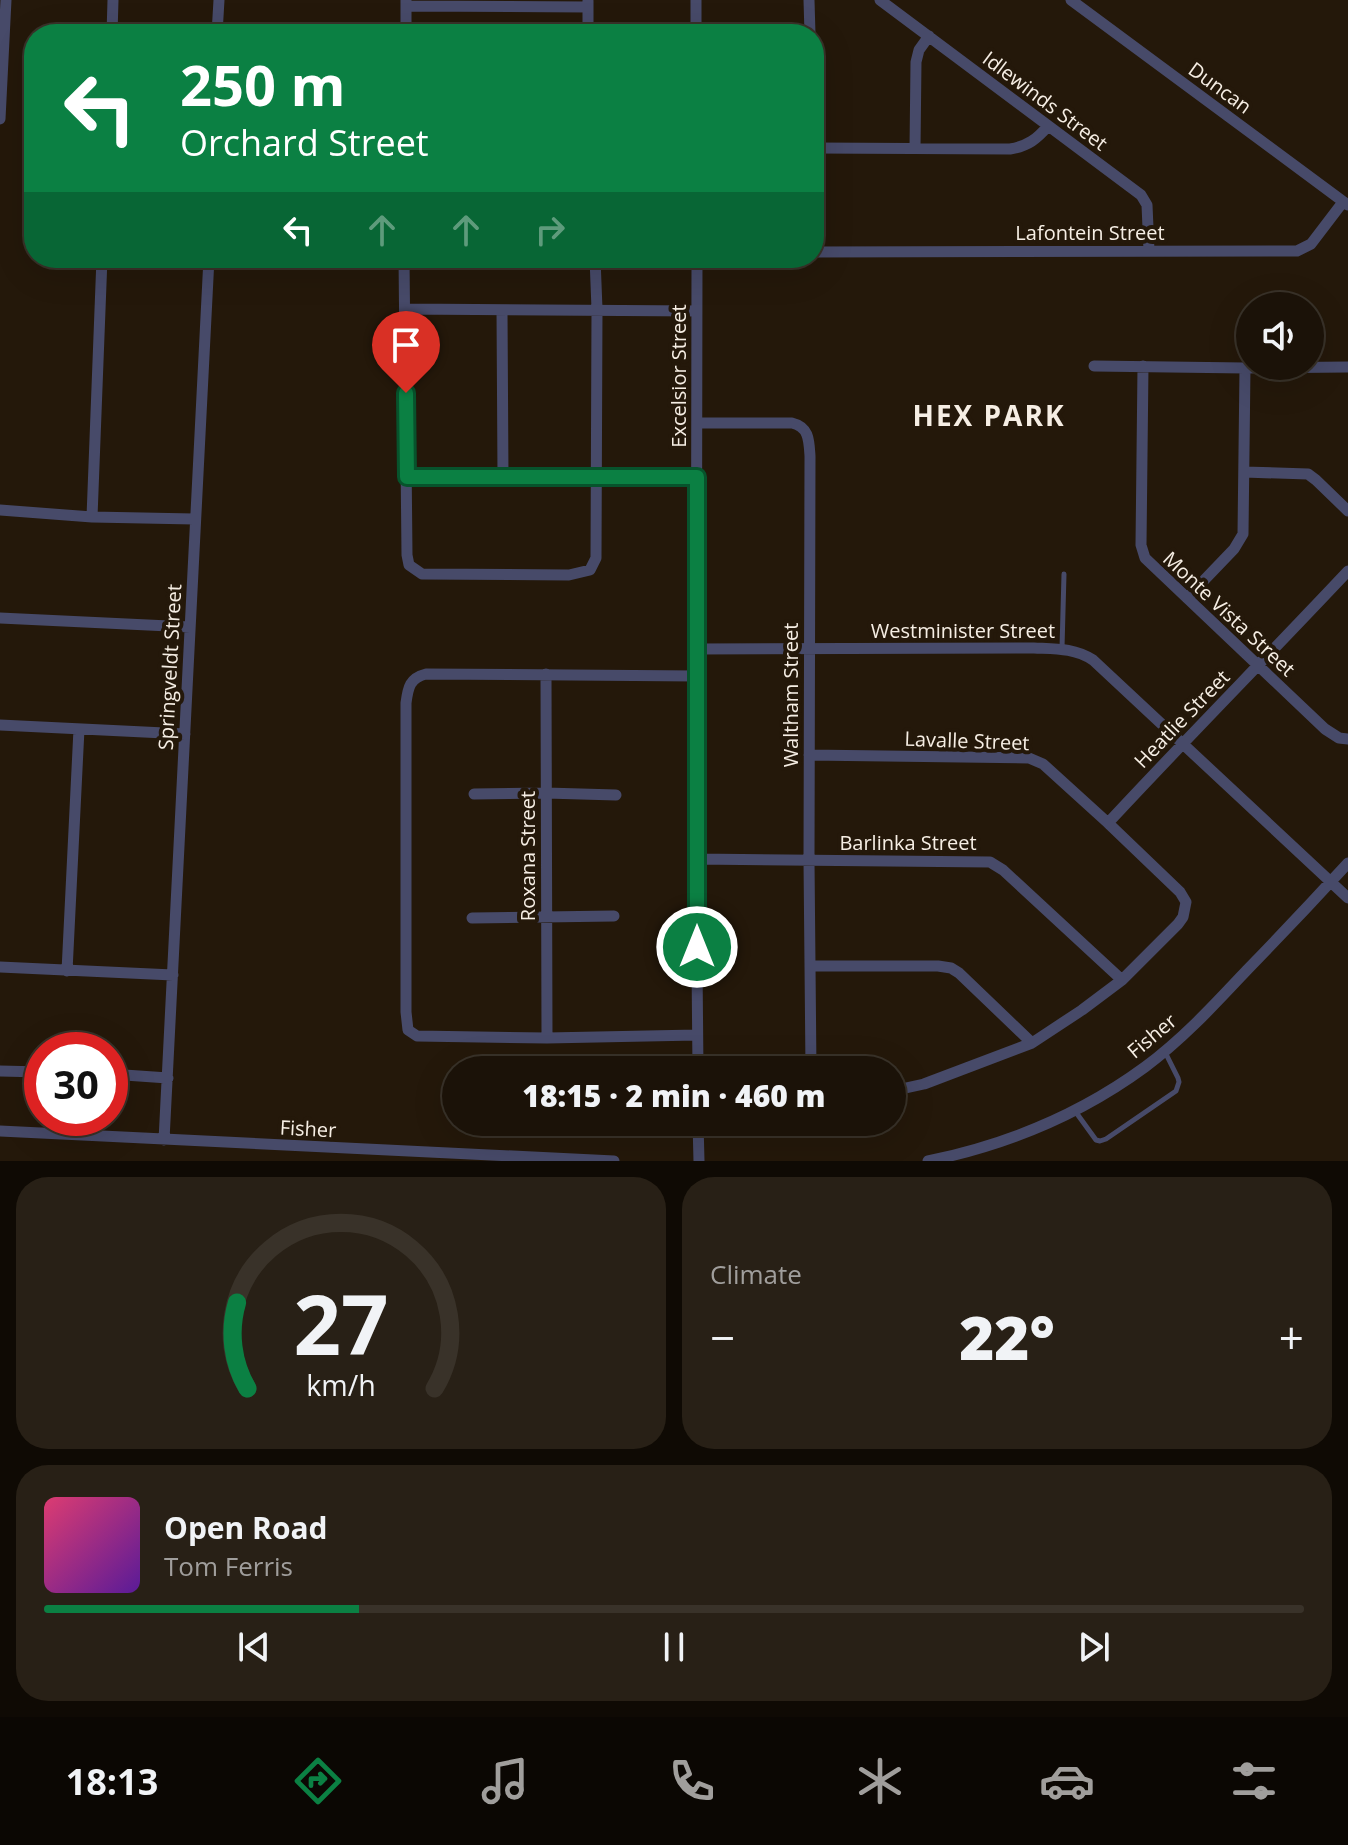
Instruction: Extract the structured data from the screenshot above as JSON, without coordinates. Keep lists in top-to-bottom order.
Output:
{
  "streets": {
    "street": [
      "Duncan",
      "Idlewinds Street",
      "Lafontein Street",
      "Excelsior Street",
      "Monte Vista Street",
      "Westminister Street",
      "Springveldt Street",
      "Waltham Street",
      "Heatlie Street",
      "Lavalle Street",
      "Barlinka Street",
      "Roxana Street",
      "Fisher"
    ]
  },
  "crossings": [
    ["Duncan", "Lafontein Street"],
    ["Idlewinds Street", "Lafontein Street"],
    ["Excelsior Street", "Westminister Street"],
    ["Excelsior Street", "Waltham Street"],
    ["Excelsior Street", "Barlinka Street"],
    ["Monte Vista Street", "Heatlie Street"],
    ["Westminister Street", "Waltham Street"],
    ["Westminister Street", "Heatlie Street"],
    ["Westminister Street", "Fisher"],
    ["Springveldt Street", "Fisher"],
    ["Waltham Street", "Lavalle Street"],
    ["Waltham Street", "Barlinka Street"],
    ["Heatlie Street", "Lavalle Street"],
    ["Lavalle Street", "Barlinka Street"]
  ],
  "districts": ["HEX PARK"],
  "page": {
    "turn": ["250 m", "Orchard Street"],
    "limit": "30",
    "trip": "18:15 · 2 min · 460 m",
    "tile": "Climate",
    "heat": ["−", "22°", "+"],
    "song": ["Open Road", "Tom Ferris"],
    "tabs": "18:13",
    "gauge": ["27", "km/h"]
  }
}
